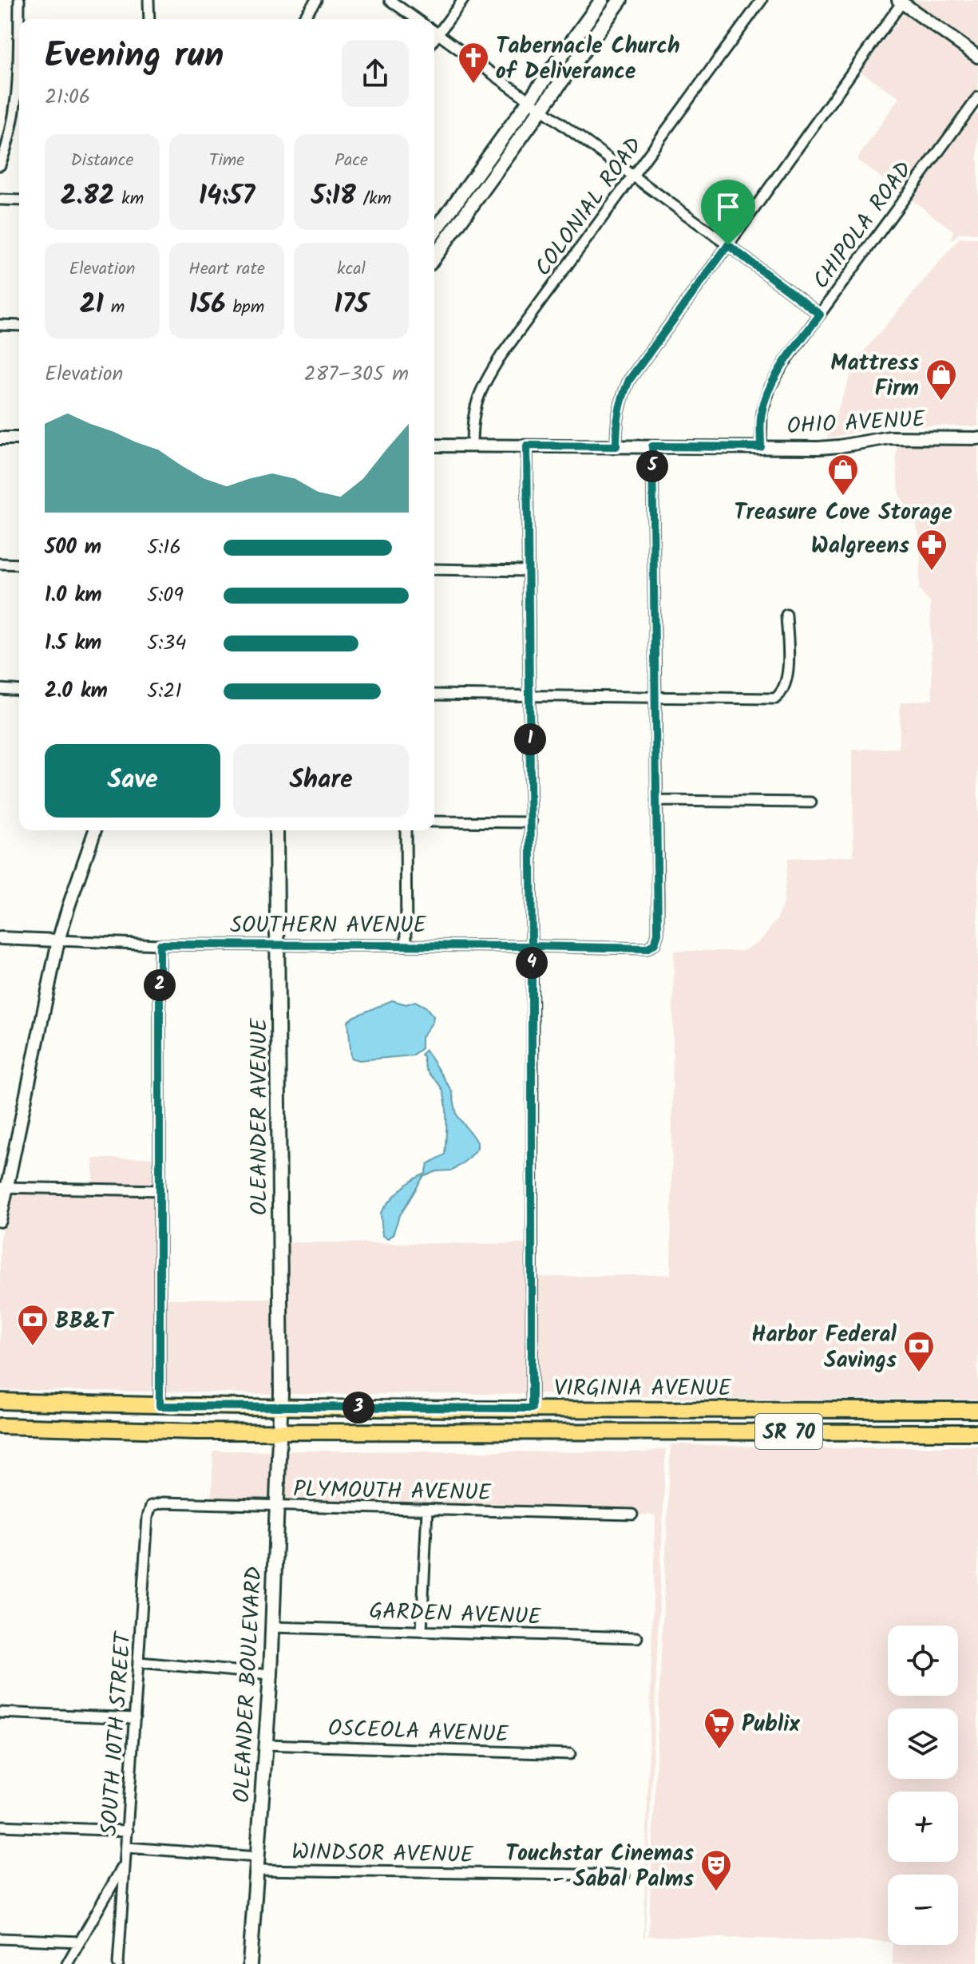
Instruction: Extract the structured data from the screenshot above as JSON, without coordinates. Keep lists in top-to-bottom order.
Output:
{
  "streets": {
    "main road": [
      "OLEANDER AVENUE",
      "VIRGINIA AVENUE",
      "SR 70",
      "OLEANDER BOULEVARD"
    ],
    "street": [
      "COLONIAL ROAD",
      "CHIPOLA ROAD",
      "OHIO AVENUE",
      "SOUTHERN AVENUE",
      "PLYMOUTH AVENUE",
      "GARDEN AVENUE",
      "OSCEOLA AVENUE",
      "SOUTH 10TH STREET",
      "WINDSOR AVENUE"
    ]
  },
  "crossings": [
    ["COLONIAL ROAD", "OHIO AVENUE"],
    ["CHIPOLA ROAD", "OHIO AVENUE"],
    ["SOUTHERN AVENUE", "OLEANDER AVENUE"],
    ["OLEANDER AVENUE", "VIRGINIA AVENUE"],
    ["OLEANDER AVENUE", "OLEANDER BOULEVARD"],
    ["VIRGINIA AVENUE", "OLEANDER BOULEVARD"],
    ["PLYMOUTH AVENUE", "OLEANDER BOULEVARD"],
    ["PLYMOUTH AVENUE", "SOUTH 10TH STREET"],
    ["GARDEN AVENUE", "OLEANDER BOULEVARD"],
    ["OLEANDER BOULEVARD", "OSCEOLA AVENUE"],
    ["OLEANDER BOULEVARD", "WINDSOR AVENUE"],
    ["SOUTH 10TH STREET", "WINDSOR AVENUE"]
  ],
  "places": {
    "church": ["Tabernacle Church of Deliverance"],
    "shop": ["Mattress Firm", "Treasure Cove Storage"],
    "pharmacy": ["Walgreens"],
    "bank": ["BB&T", "Harbor Federal Savings"],
    "supermarket": ["Publix"],
    "theatre": ["Touchstar Cinemas - Sabal Palms"]
  },
  "page": {
    "heading": ["Evening run", "21:06"],
    "stats": [
      ["Distance", "2.82 km"],
      ["Time", "14:57"],
      ["Pace", "5:18 /km"],
      ["Elevation", "21 m"],
      ["Heart rate", "156 bpm"],
      ["kcal", "175"]
    ],
    "chart": ["Elevation", "287–305 m"],
    "pins": [
      "5",
      "1",
      "4",
      "2",
      "3"
    ],
    "list": [
      {
        "name": "500 m",
        "note": "5:16"
      },
      {
        "name": "1.0 km",
        "note": "5:09"
      },
      {
        "name": "1.5 km",
        "note": "5:34"
      },
      {
        "name": "2.0 km",
        "note": "5:21"
      }
    ],
    "buttons": ["Save", "Share"],
    "map_buttons": ["+", "−"]
  }
}
